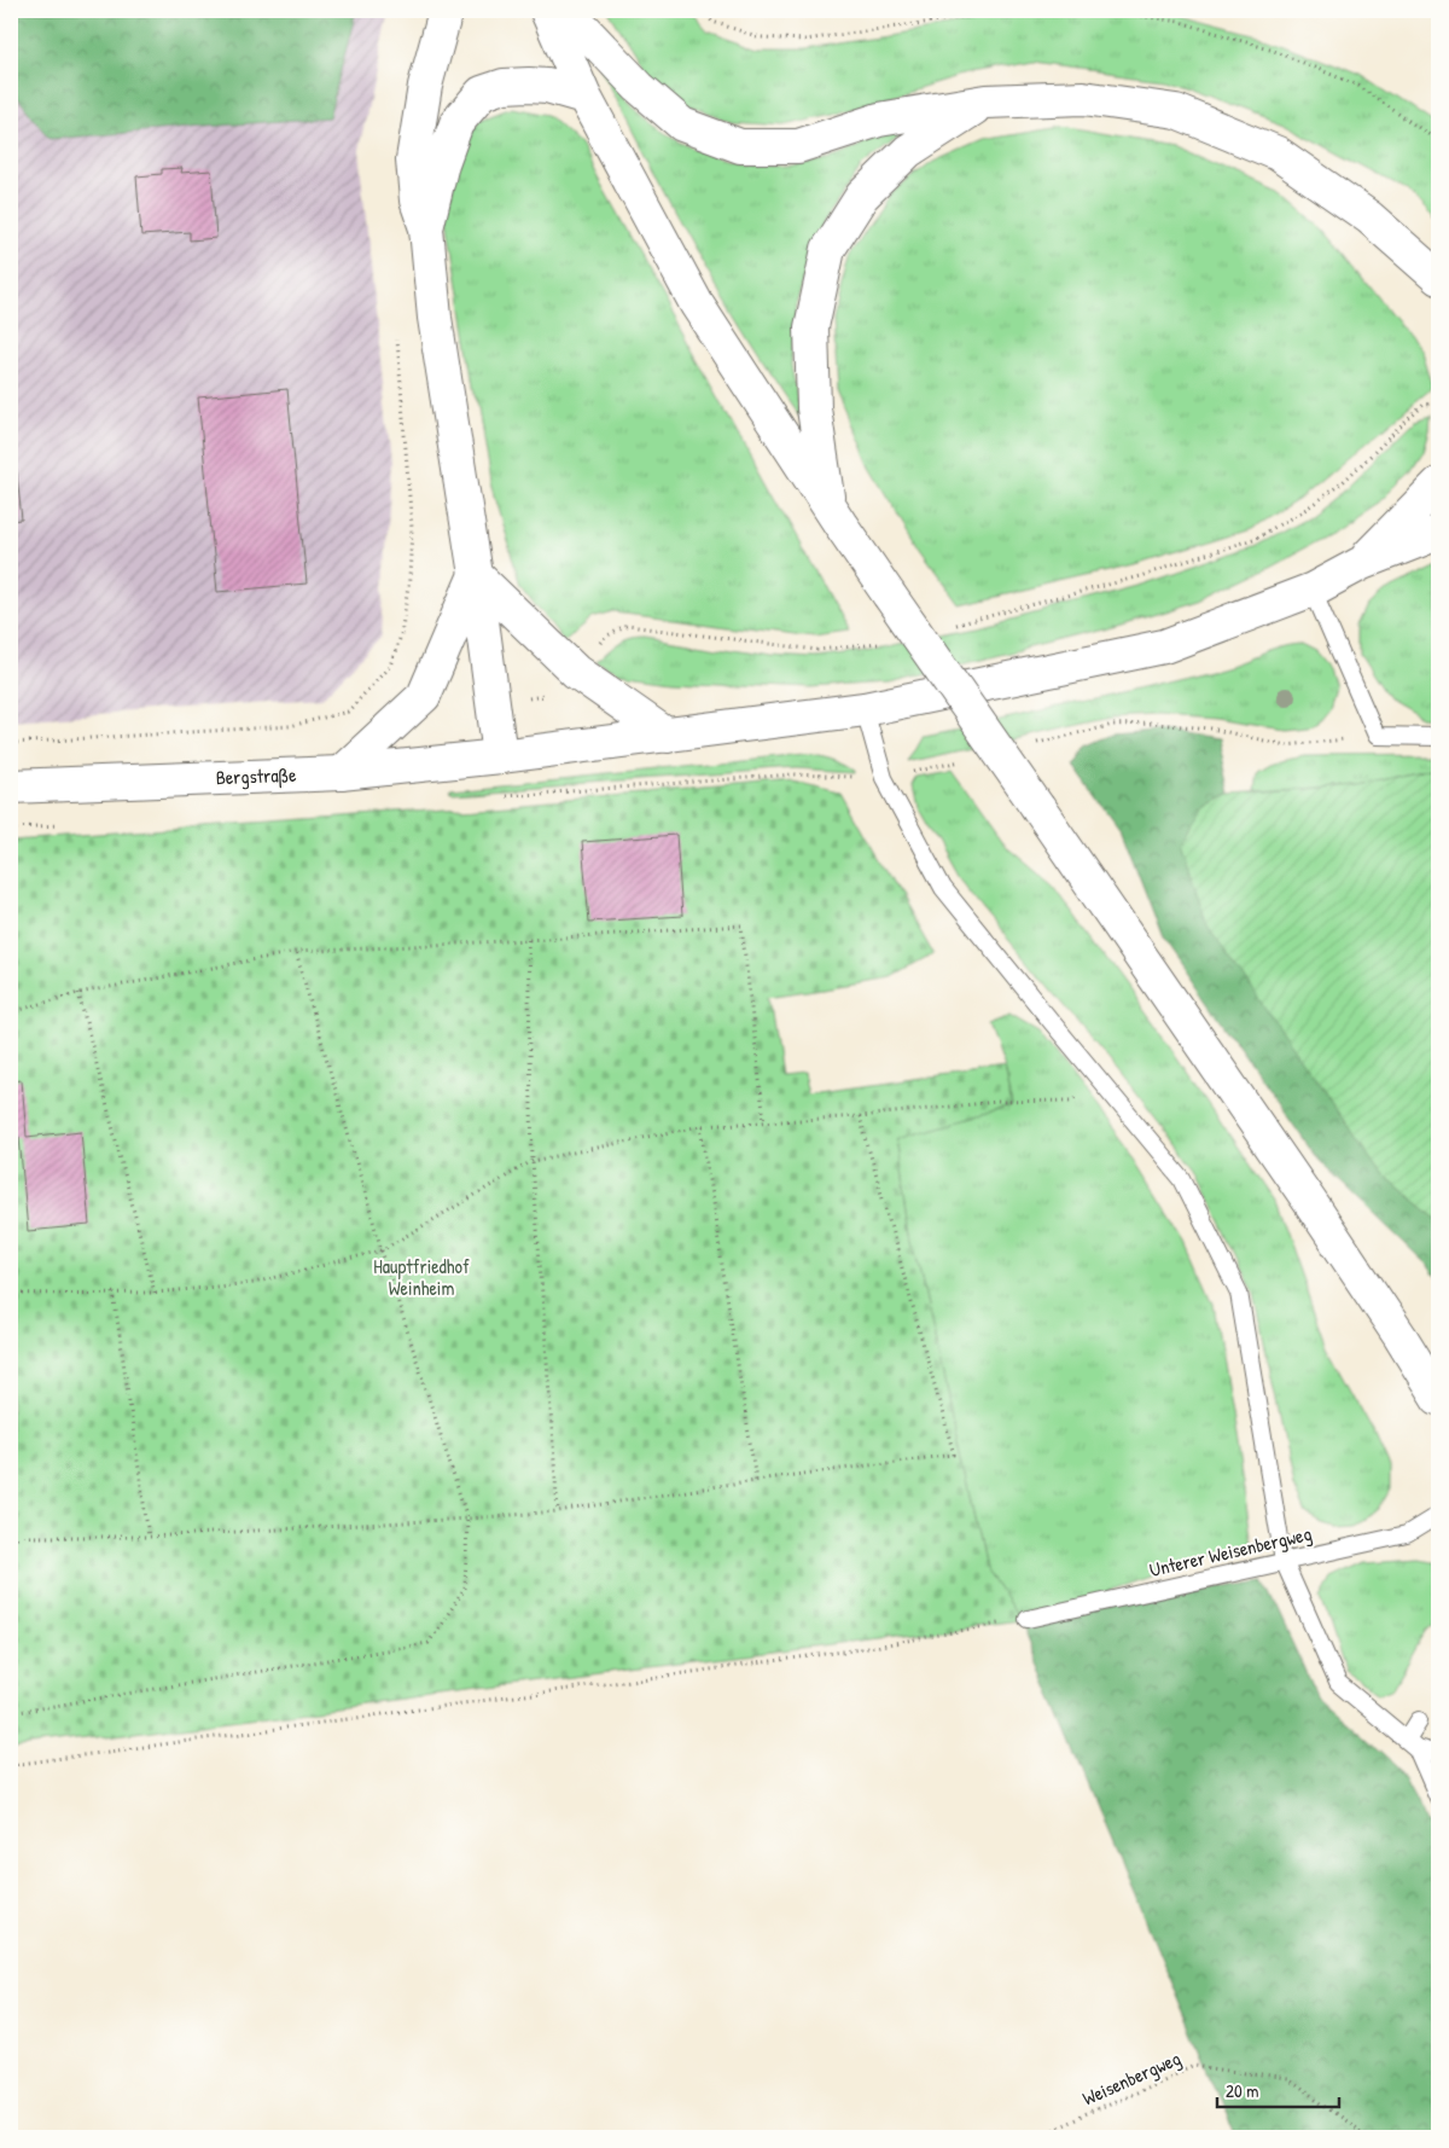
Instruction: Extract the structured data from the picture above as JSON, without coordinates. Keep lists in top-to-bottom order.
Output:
{
  "streets": {
    "main road": ["Bergstraße"],
    "lane": ["Unterer Weisenbergweg"],
    "path": ["Weisenbergweg"]
  },
  "parks": ["Hauptfriedhof Weinheim"],
  "scale_bar": "20 m"
}
